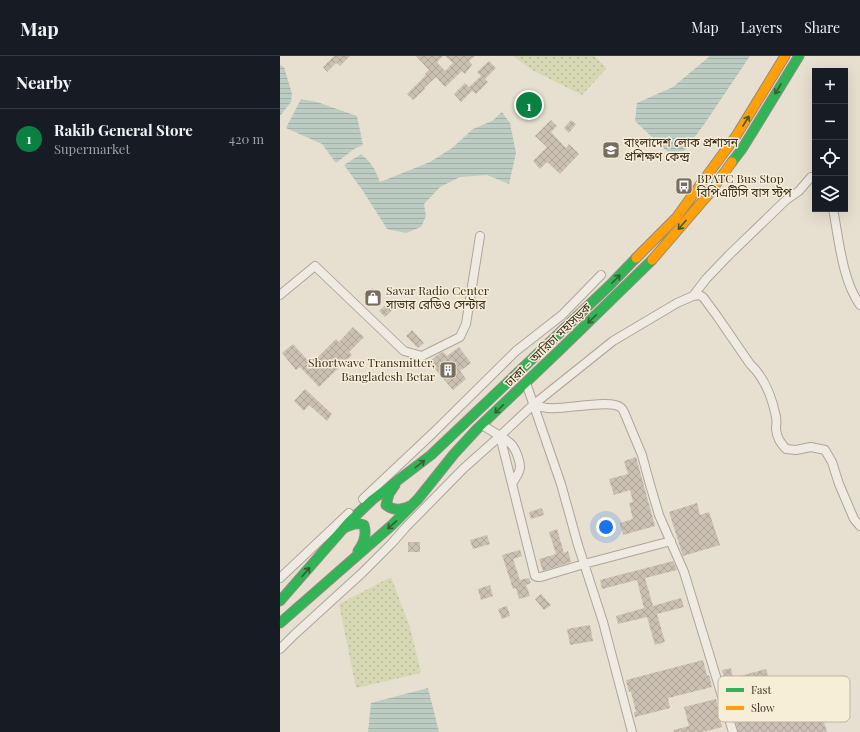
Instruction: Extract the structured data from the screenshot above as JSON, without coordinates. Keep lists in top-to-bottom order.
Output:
{
  "streets": {
    "highway": ["ঢাকা - আরিচা মহাসড়ক"]
  },
  "places": {
    "school or university": ["বাংলাদেশ লোক প্রশাসন প্রশিক্ষণ কেন্দ্র"],
    "bus stop": ["BPATC Bus Stop বিপিএটিসি বাস স্টপ"],
    "shop": ["Savar Radio Center সাভার রেডিও সেন্টার"],
    "building": ["Shortwave Transmitter, Bangladesh Betar"]
  },
  "legend": ["Fast", "Slow"],
  "page": {
    "header": "Map",
    "nav": ["Map", "Layers", "Share"],
    "heading": "Nearby",
    "map_buttons": ["+", "−"],
    "pins": "1",
    "list": [
      {
        "mark": "1",
        "name": "Rakib General Store",
        "note": "Supermarket",
        "value": "420 m"
      }
    ]
  }
}
